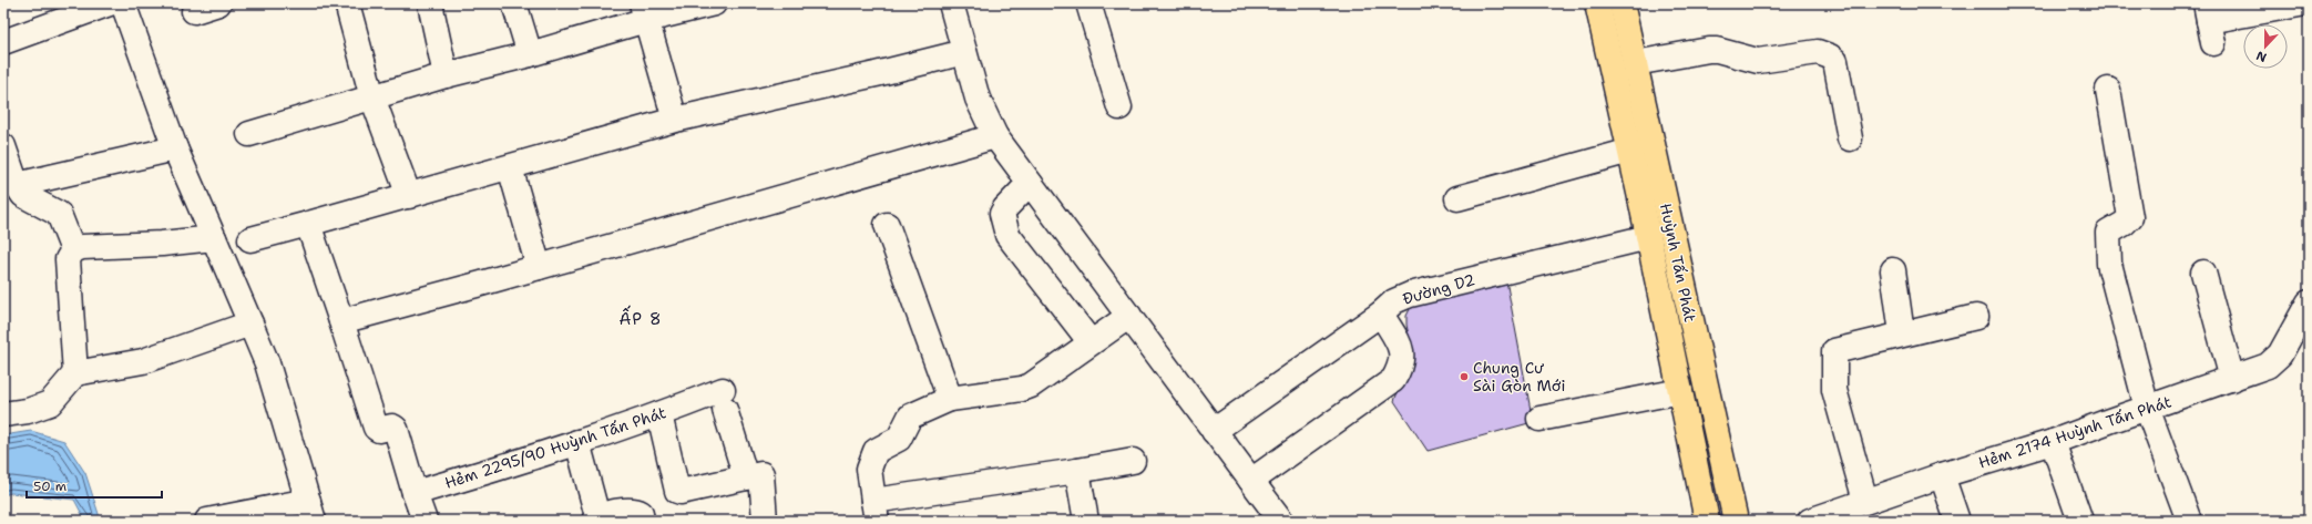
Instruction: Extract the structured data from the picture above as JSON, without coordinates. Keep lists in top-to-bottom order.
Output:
{
  "streets": {
    "main road": ["Huỳnh Tấn Phát"],
    "street": ["Đường D2", "Hẻm 2174 Huỳnh Tấn Phát", "Hẻm 2295/90 Huỳnh Tấn Phát"]
  },
  "crossings": [
    ["Huỳnh Tấn Phát", "Đường D2"]
  ],
  "districts": ["ẤP 8"],
  "places": ["Chung Cư Sài Gòn Mới"],
  "scale_bar": "50 m",
  "north": "bottom"
}
